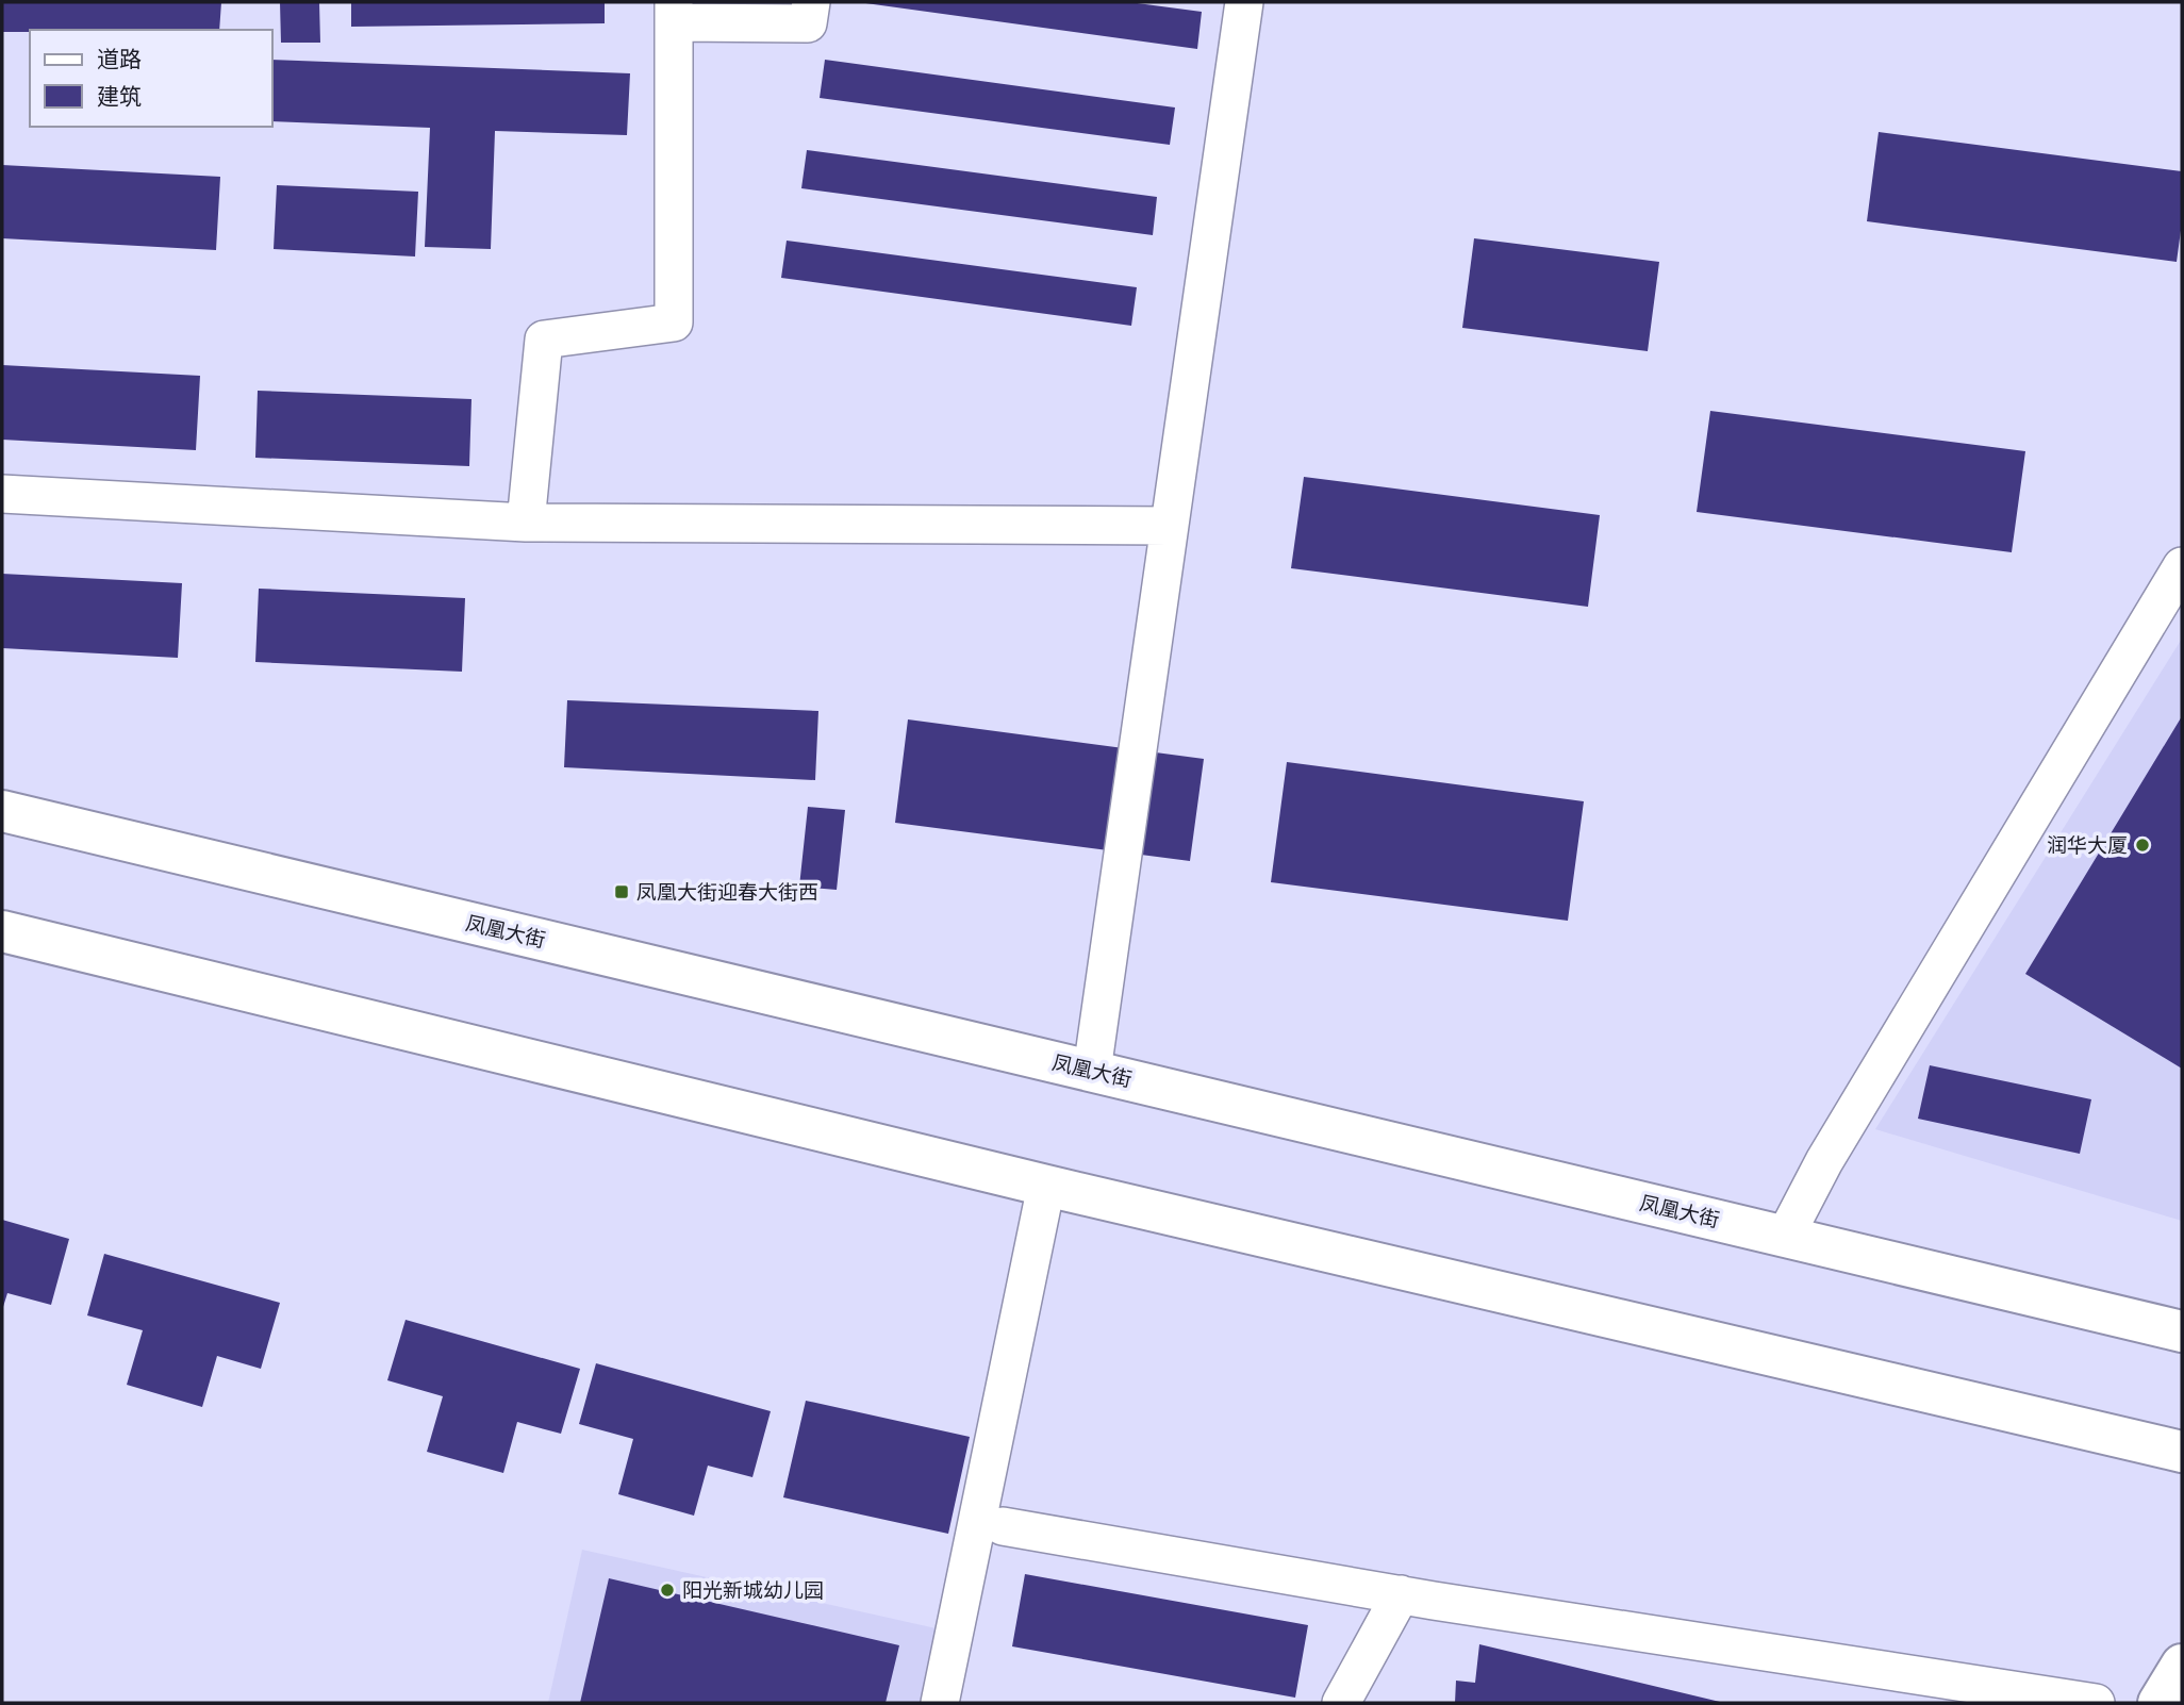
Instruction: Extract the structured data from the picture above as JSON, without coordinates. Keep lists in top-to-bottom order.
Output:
{
  "streets": {
    "main road": ["凤凰大街"]
  },
  "places": {
    "other": ["润华大厦", "阳光新城幼儿园"],
    "transit": ["凤凰大街迎春大街西"]
  },
  "legend": ["道路", "建筑"]
}
